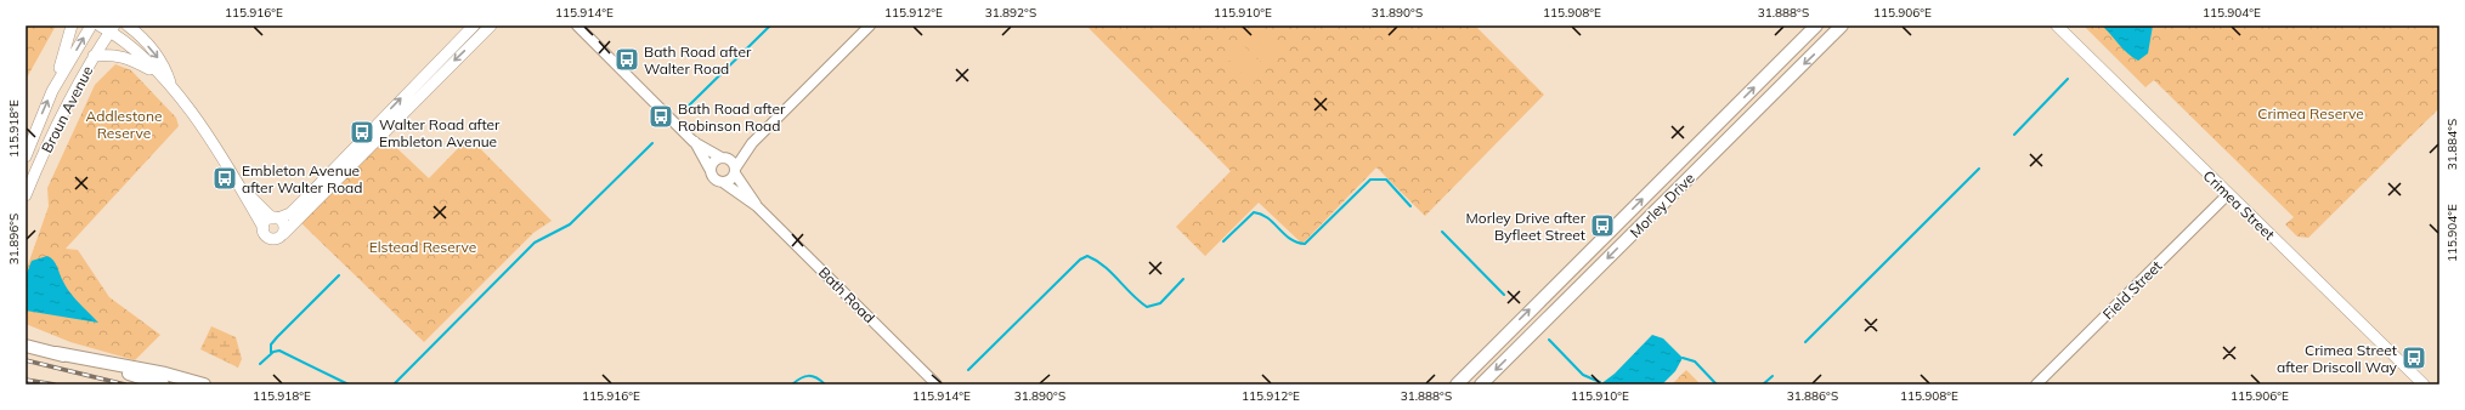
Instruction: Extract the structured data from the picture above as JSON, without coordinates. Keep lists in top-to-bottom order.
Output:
{
  "streets": {
    "highway": ["Morley Drive"],
    "main road": [
      "Broun Avenue",
      "Crimea Street",
      "Field Street",
      "Bath Road"
    ]
  },
  "crossings": [
    ["Crimea Street", "Field Street"]
  ],
  "parks": ["Crimea Reserve", "Addlestone Reserve", "Elstead Reserve"],
  "places": {
    "bus stop": [
      "Bath Road after Walter Road",
      "Bath Road after Robinson Road",
      "Walter Road after Embleton Avenue",
      "Embleton Avenue after Walter Road",
      "Morley Drive after Byfleet Street",
      "Crimea Street after Driscoll Way"
    ]
  },
  "coordinates": [
    "115.916°E",
    "115.914°E",
    "115.912°E",
    "31.892°S",
    "115.910°E",
    "31.890°S",
    "115.908°E",
    "31.888°S",
    "115.906°E",
    "115.904°E",
    "115.918°E",
    "31.884°S",
    "31.896°S",
    "31.886°S"
  ]
}
